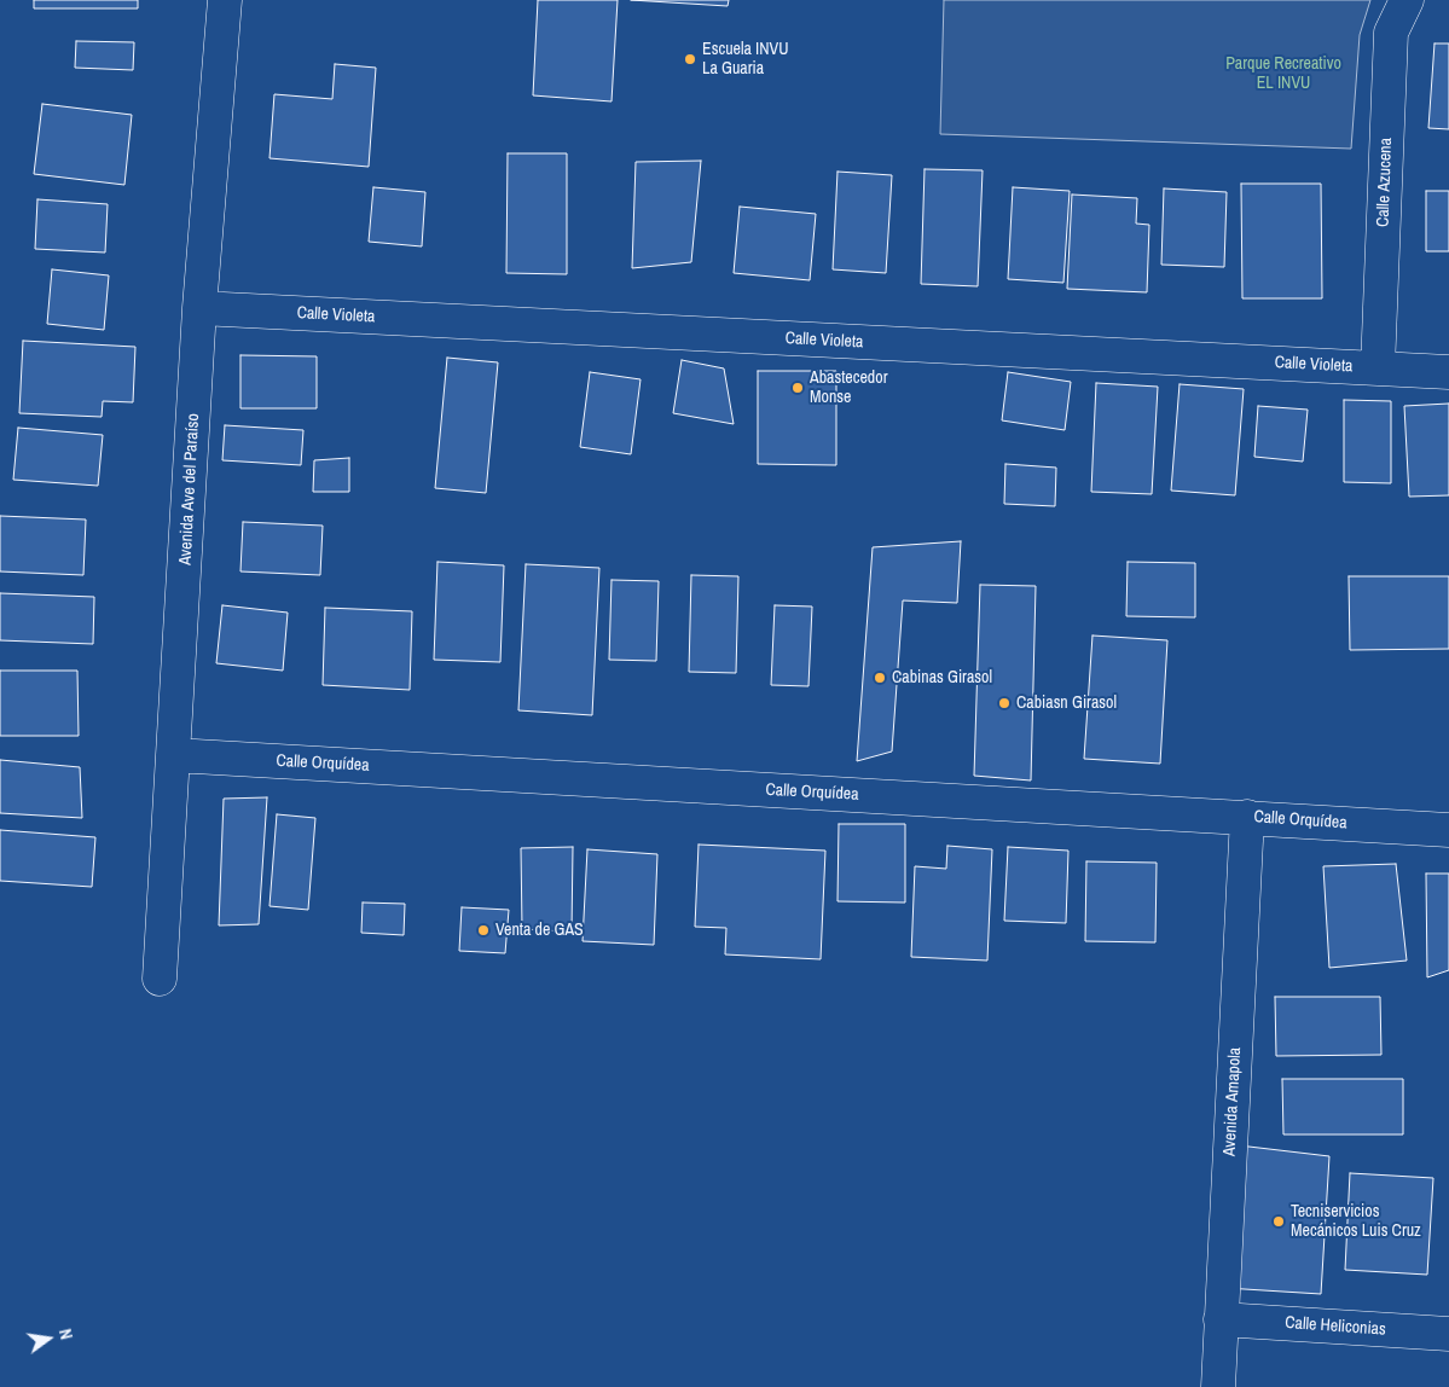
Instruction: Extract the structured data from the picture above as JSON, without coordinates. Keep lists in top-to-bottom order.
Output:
{
  "streets": {
    "street": [
      "Calle Azucena",
      "Calle Violeta",
      "Avenida Ave del Paraíso",
      "Calle Orquídea",
      "Avenida Amapola",
      "Calle Heliconias"
    ]
  },
  "crossings": [
    ["Calle Azucena", "Calle Violeta"],
    ["Calle Violeta", "Avenida Ave del Paraíso"],
    ["Avenida Ave del Paraíso", "Calle Orquídea"],
    ["Calle Orquídea", "Avenida Amapola"],
    ["Avenida Amapola", "Calle Heliconias"]
  ],
  "parks": ["Parque Recreativo EL INVU"],
  "places": [
    "Escuela INVU La Guaria",
    "Abastecedor Monse",
    "Cabinas Girasol",
    "Cabiasn Girasol",
    "Venta de GAS",
    "Tecniservicios Mecánicos Luis Cruz"
  ],
  "north": "right"
}
